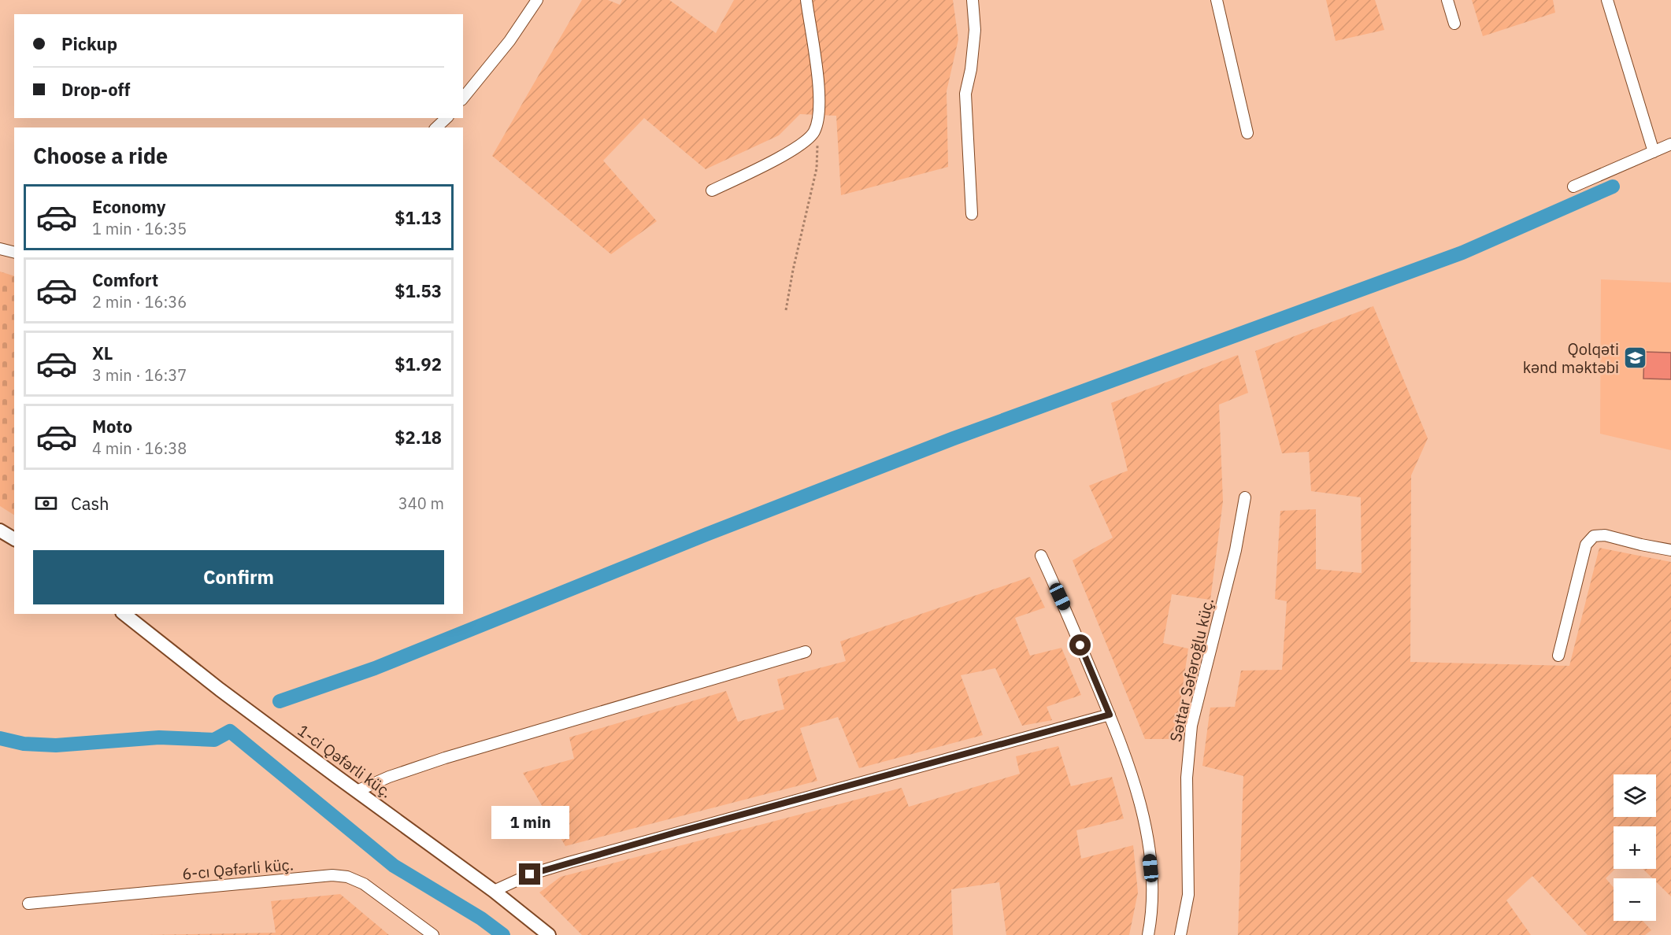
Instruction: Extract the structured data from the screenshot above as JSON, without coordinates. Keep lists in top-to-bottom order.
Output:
{
  "streets": {
    "street": ["Səttar Səfəroğlu küç.", "1-ci Qəfərli küç.", "6-cı Qəfərli küç."]
  },
  "places": {
    "school or university": ["Qolqəti kənd məktəbi"]
  },
  "page": {
    "banner": ["Pickup", "Drop-off"],
    "heading": "Choose a ride",
    "list": [
      {
        "name": "Economy",
        "note": "1 min · 16:35",
        "value": "$1.13"
      },
      {
        "name": "Comfort",
        "note": "2 min · 16:36",
        "value": "$1.53"
      },
      {
        "name": "XL",
        "note": "3 min · 16:37",
        "value": "$1.92"
      },
      {
        "name": "Moto",
        "note": "4 min · 16:38",
        "value": "$2.18"
      }
    ],
    "pay": ["Cash", "340 m"],
    "buttons": "Confirm",
    "map_buttons": ["+", "−"],
    "bubble": "1 min"
  }
}
